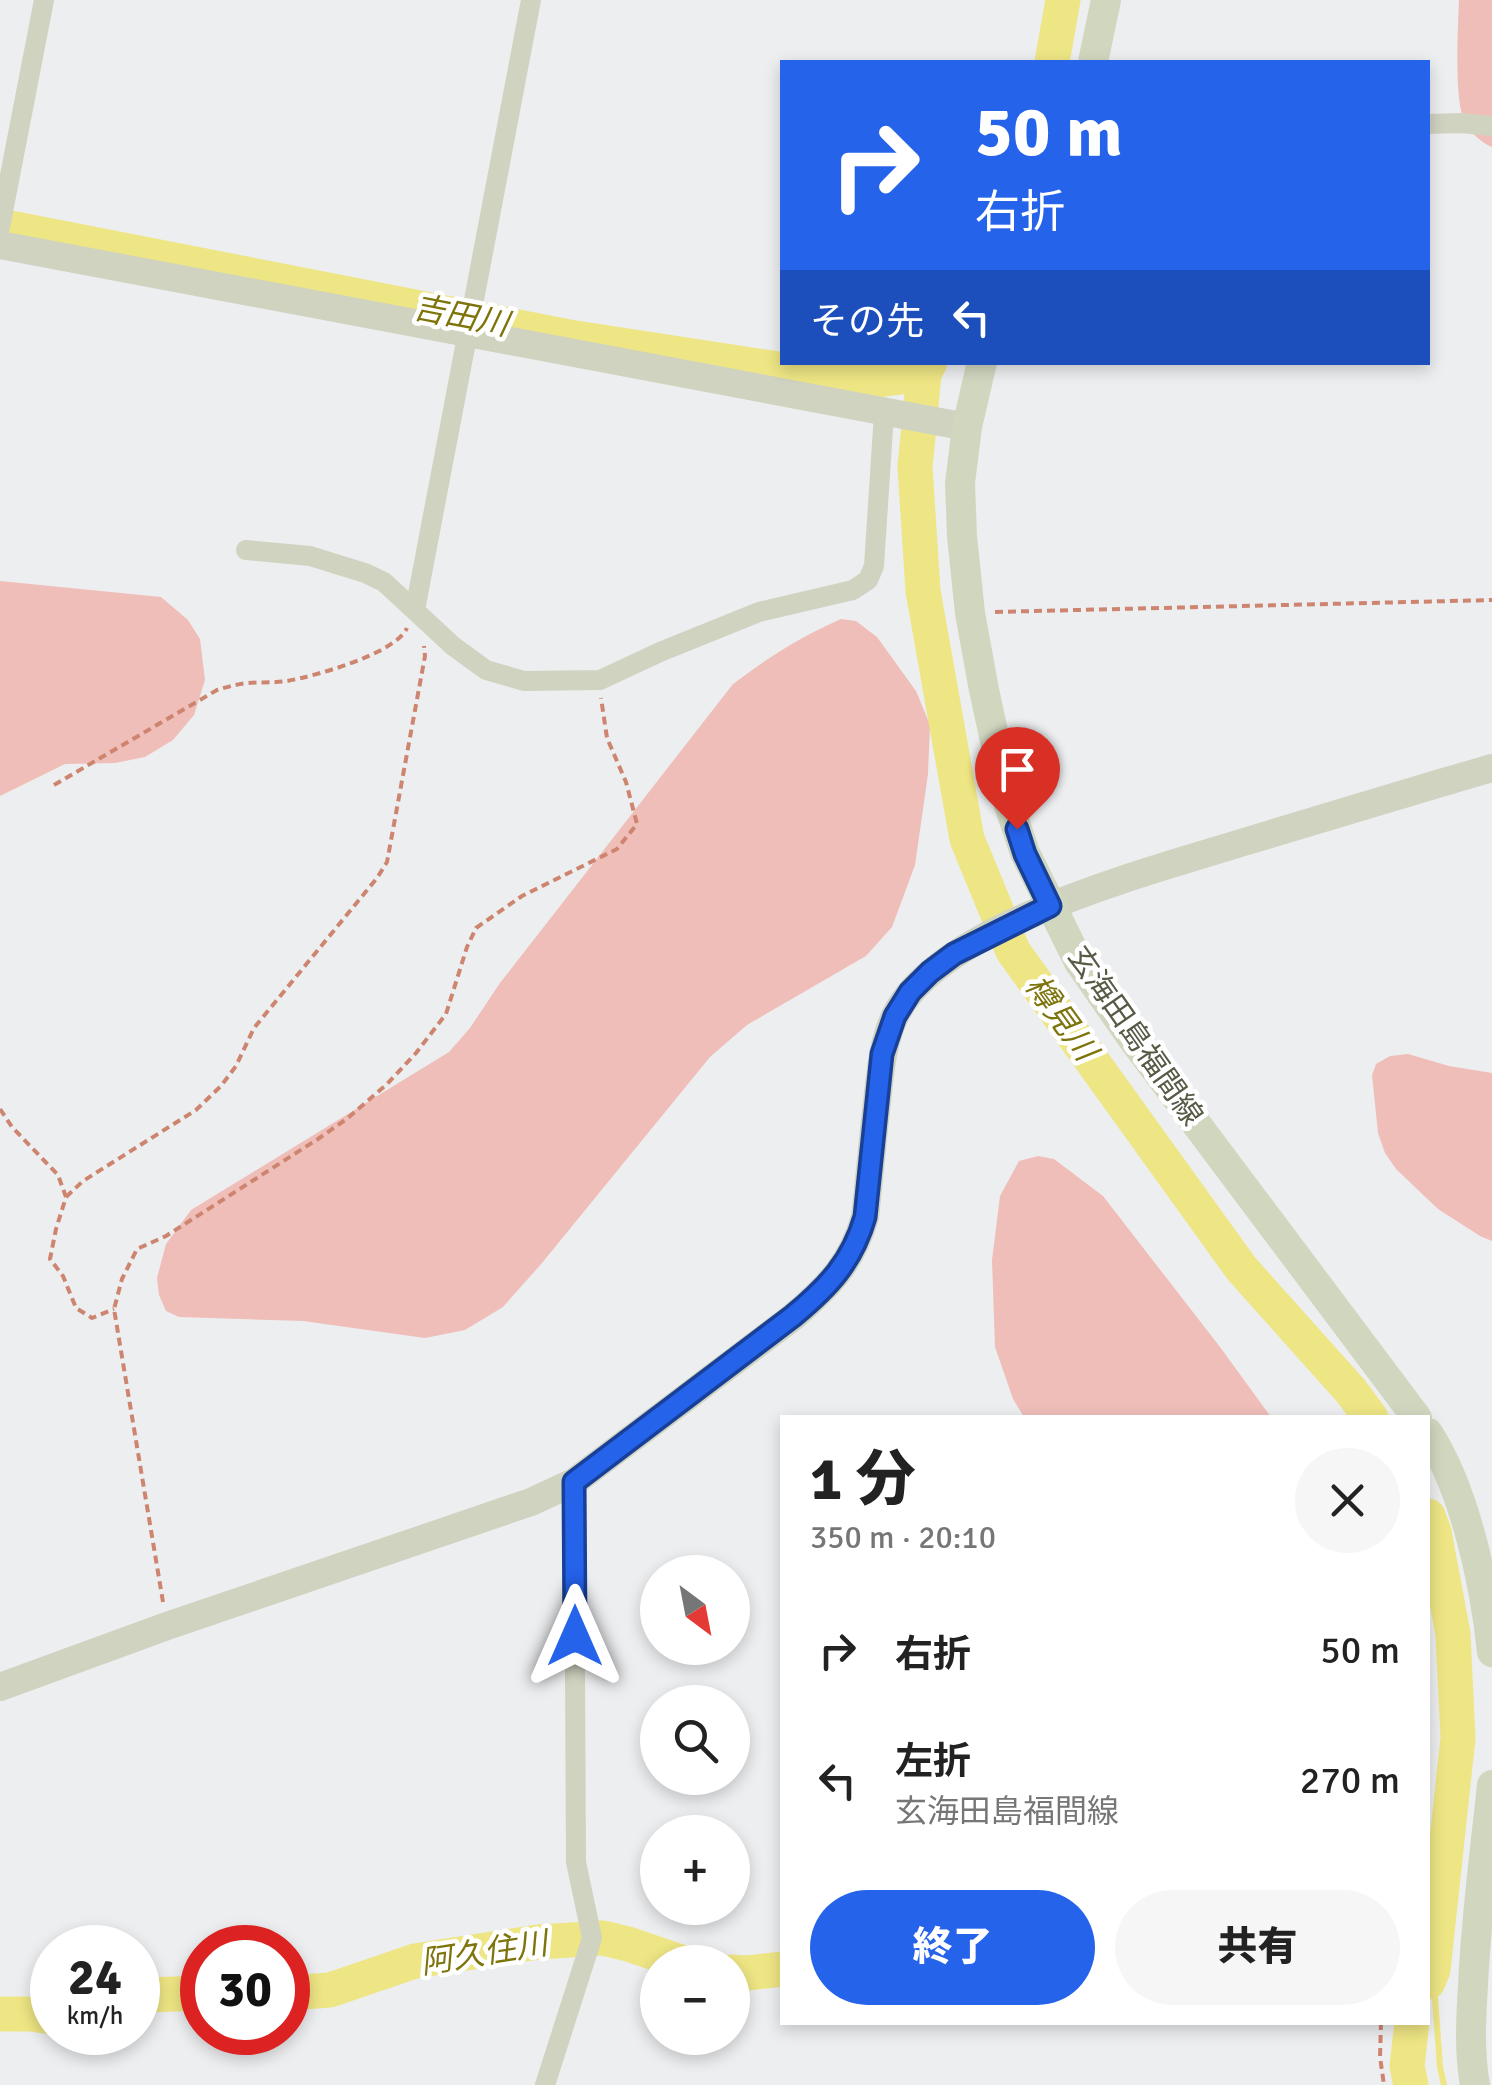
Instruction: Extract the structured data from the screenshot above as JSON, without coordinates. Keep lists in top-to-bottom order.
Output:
{
  "streets": {
    "main road": ["玄海田島福間線"]
  },
  "water": ["吉田川", "樽見川", "阿久住川"],
  "north": "bottom right",
  "page": {
    "turn": ["50 m", "右折"],
    "then": "その先",
    "heading": ["1 分", "350 m · 20:10"],
    "map_buttons": ["+", "−"],
    "list": [
      {
        "name": "右折",
        "value": "50 m"
      },
      {
        "name": "左折",
        "note": "玄海田島福間線",
        "value": "270 m"
      }
    ],
    "buttons": ["終了", "共有"],
    "speed": "24 km/h",
    "limit": "30"
  }
}
